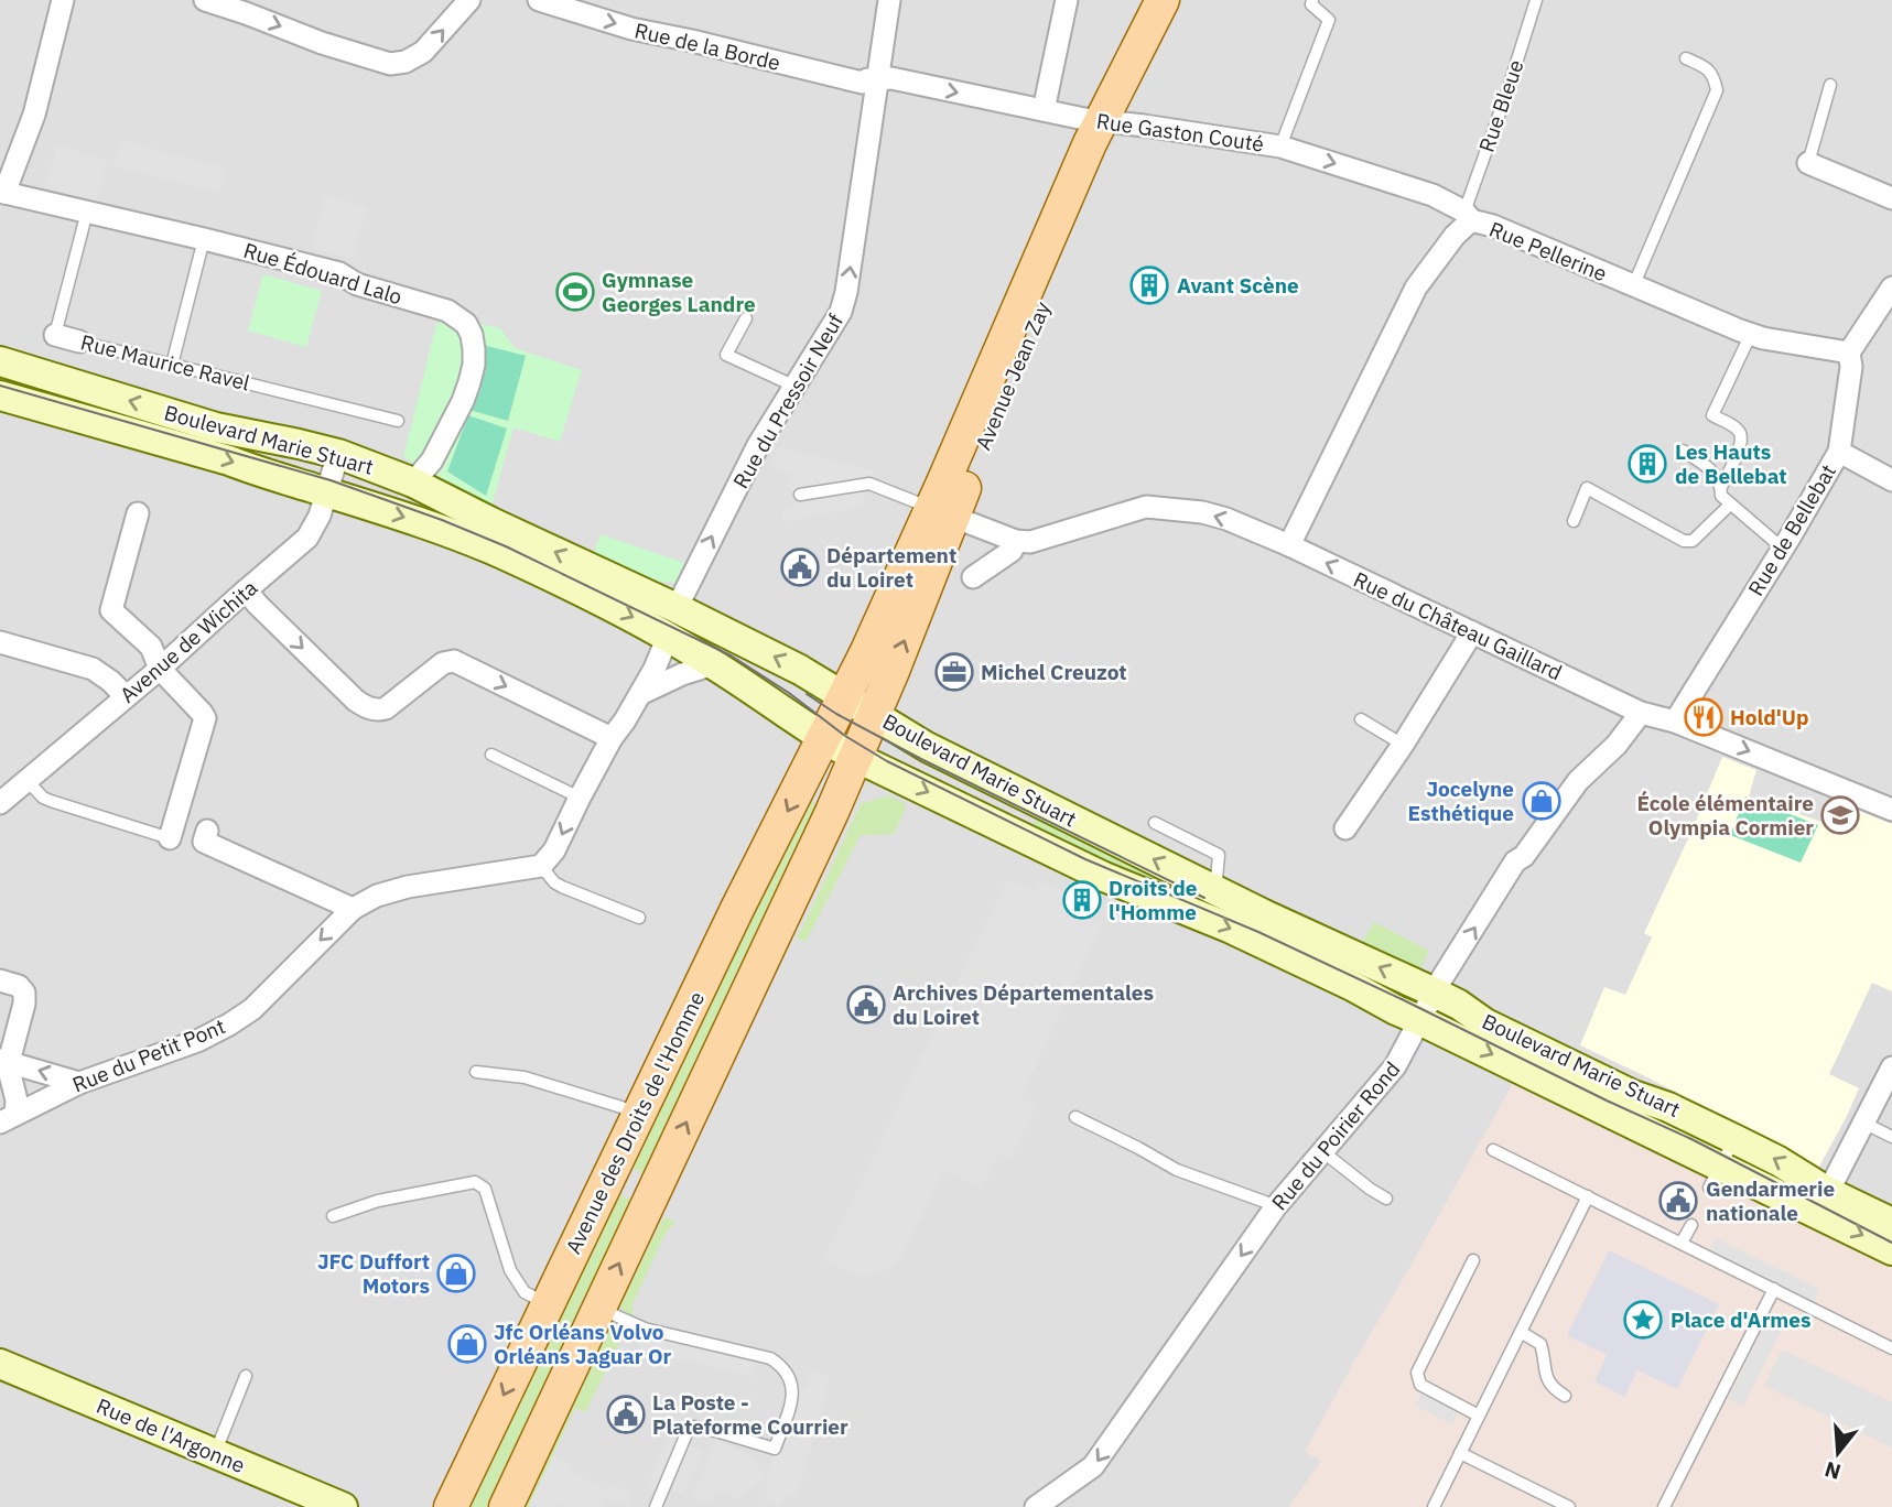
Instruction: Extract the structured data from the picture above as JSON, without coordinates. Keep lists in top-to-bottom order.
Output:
{
  "streets": {
    "main road": [
      "Avenue Jean Zay",
      "Boulevard Marie Stuart",
      "Avenue des Droits de l'Homme",
      "Rue de l'Argonne"
    ],
    "street": [
      "Rue de la Borde",
      "Rue Gaston Couté",
      "Rue Pellerine",
      "Rue Édouard Lalo",
      "Rue Maurice Ravel",
      "Rue du Pressoir Neuf",
      "Rue de Bellebat",
      "Rue du Château Gaillard",
      "Avenue de Wichita",
      "Rue du Petit Pont",
      "Rue du Poirier Rond"
    ],
    "lane": ["Rue Bleue"]
  },
  "crossings": [
    ["Rue de la Borde", "Rue Gaston Couté"],
    ["Rue de la Borde", "Rue du Pressoir Neuf"],
    ["Rue Bleue", "Rue Gaston Couté"],
    ["Rue Bleue", "Rue Pellerine"],
    ["Rue Gaston Couté", "Rue Pellerine"],
    ["Rue Gaston Couté", "Avenue Jean Zay"],
    ["Rue Gaston Couté", "Rue du Pressoir Neuf"],
    ["Rue Pellerine", "Rue de Bellebat"],
    ["Rue Pellerine", "Rue du Château Gaillard"],
    ["Rue Édouard Lalo", "Rue Maurice Ravel"],
    ["Rue Édouard Lalo", "Boulevard Marie Stuart"],
    ["Avenue Jean Zay", "Boulevard Marie Stuart"],
    ["Avenue Jean Zay", "Avenue des Droits de l'Homme"],
    ["Rue du Pressoir Neuf", "Boulevard Marie Stuart"],
    ["Boulevard Marie Stuart", "Avenue de Wichita"],
    ["Boulevard Marie Stuart", "Avenue des Droits de l'Homme"],
    ["Boulevard Marie Stuart", "Rue du Poirier Rond"],
    ["Rue de Bellebat", "Rue du Château Gaillard"],
    ["Rue du Château Gaillard", "Rue du Poirier Rond"]
  ],
  "one_way": [
    "Rue de la Borde",
    "Rue Gaston Couté",
    "Rue du Pressoir Neuf",
    "Rue du Petit Pont"
  ],
  "places": {
    "building": ["Avant Scène", "Les Hauts de Bellebat", "Droits de l'Homme"],
    "sports": ["Gymnase Georges Landre"],
    "public building": [
      "Département du Loiret",
      "Archives Départementales du Loiret",
      "Gendarmerie nationale",
      "La Poste - Plateforme Courrier"
    ],
    "office": ["Michel Creuzot"],
    "restaurant": ["Hold'Up"],
    "shop": ["Jocelyne Esthétique", "JFC Duffort Motors", "Jfc Orléans Volvo Orléans Jaguar Or"],
    "school or university": ["École élémentaire Olympia Cormier"],
    "place": ["Place d'Armes"]
  },
  "north": "bottom"
}
